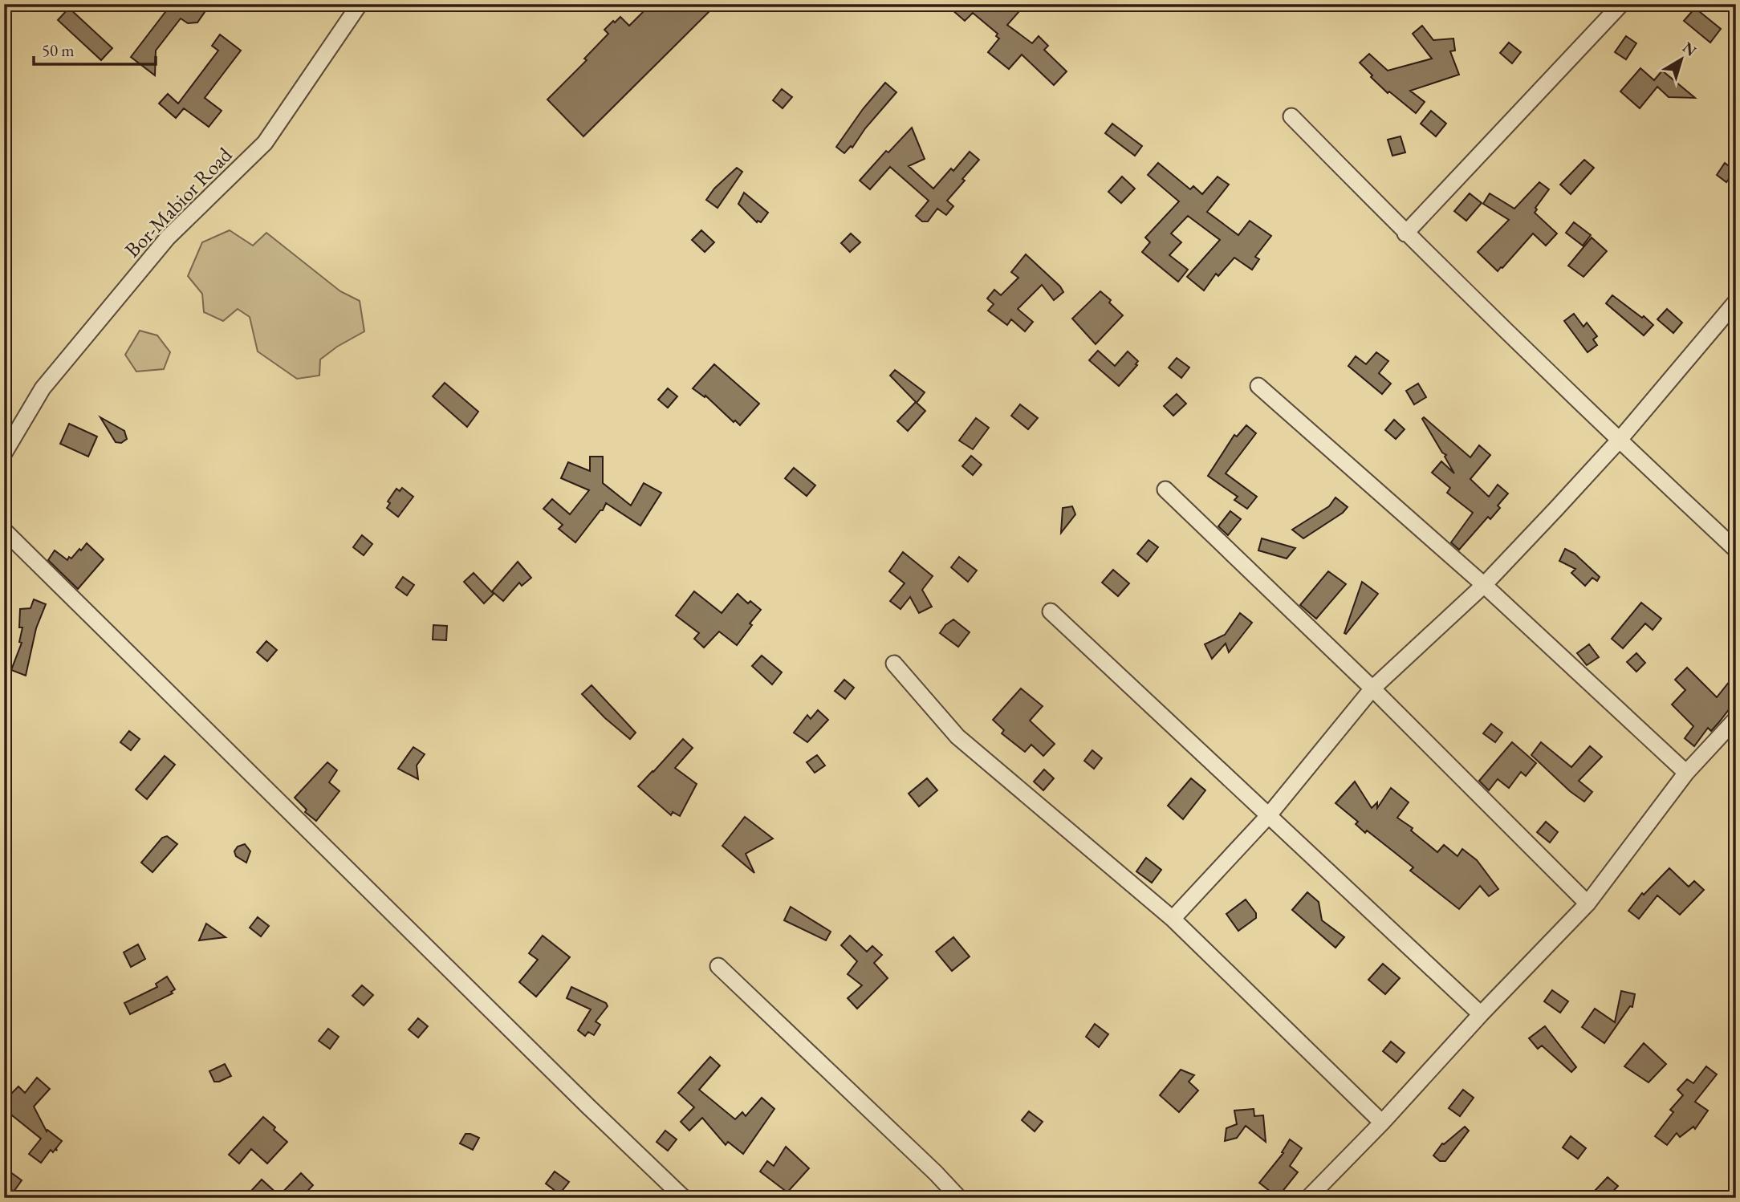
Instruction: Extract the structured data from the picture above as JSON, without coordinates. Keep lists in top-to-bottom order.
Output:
{
  "streets": {
    "street": ["Bor-Mabior Road"]
  },
  "scale_bar": "50 m",
  "north": "top right"
}
